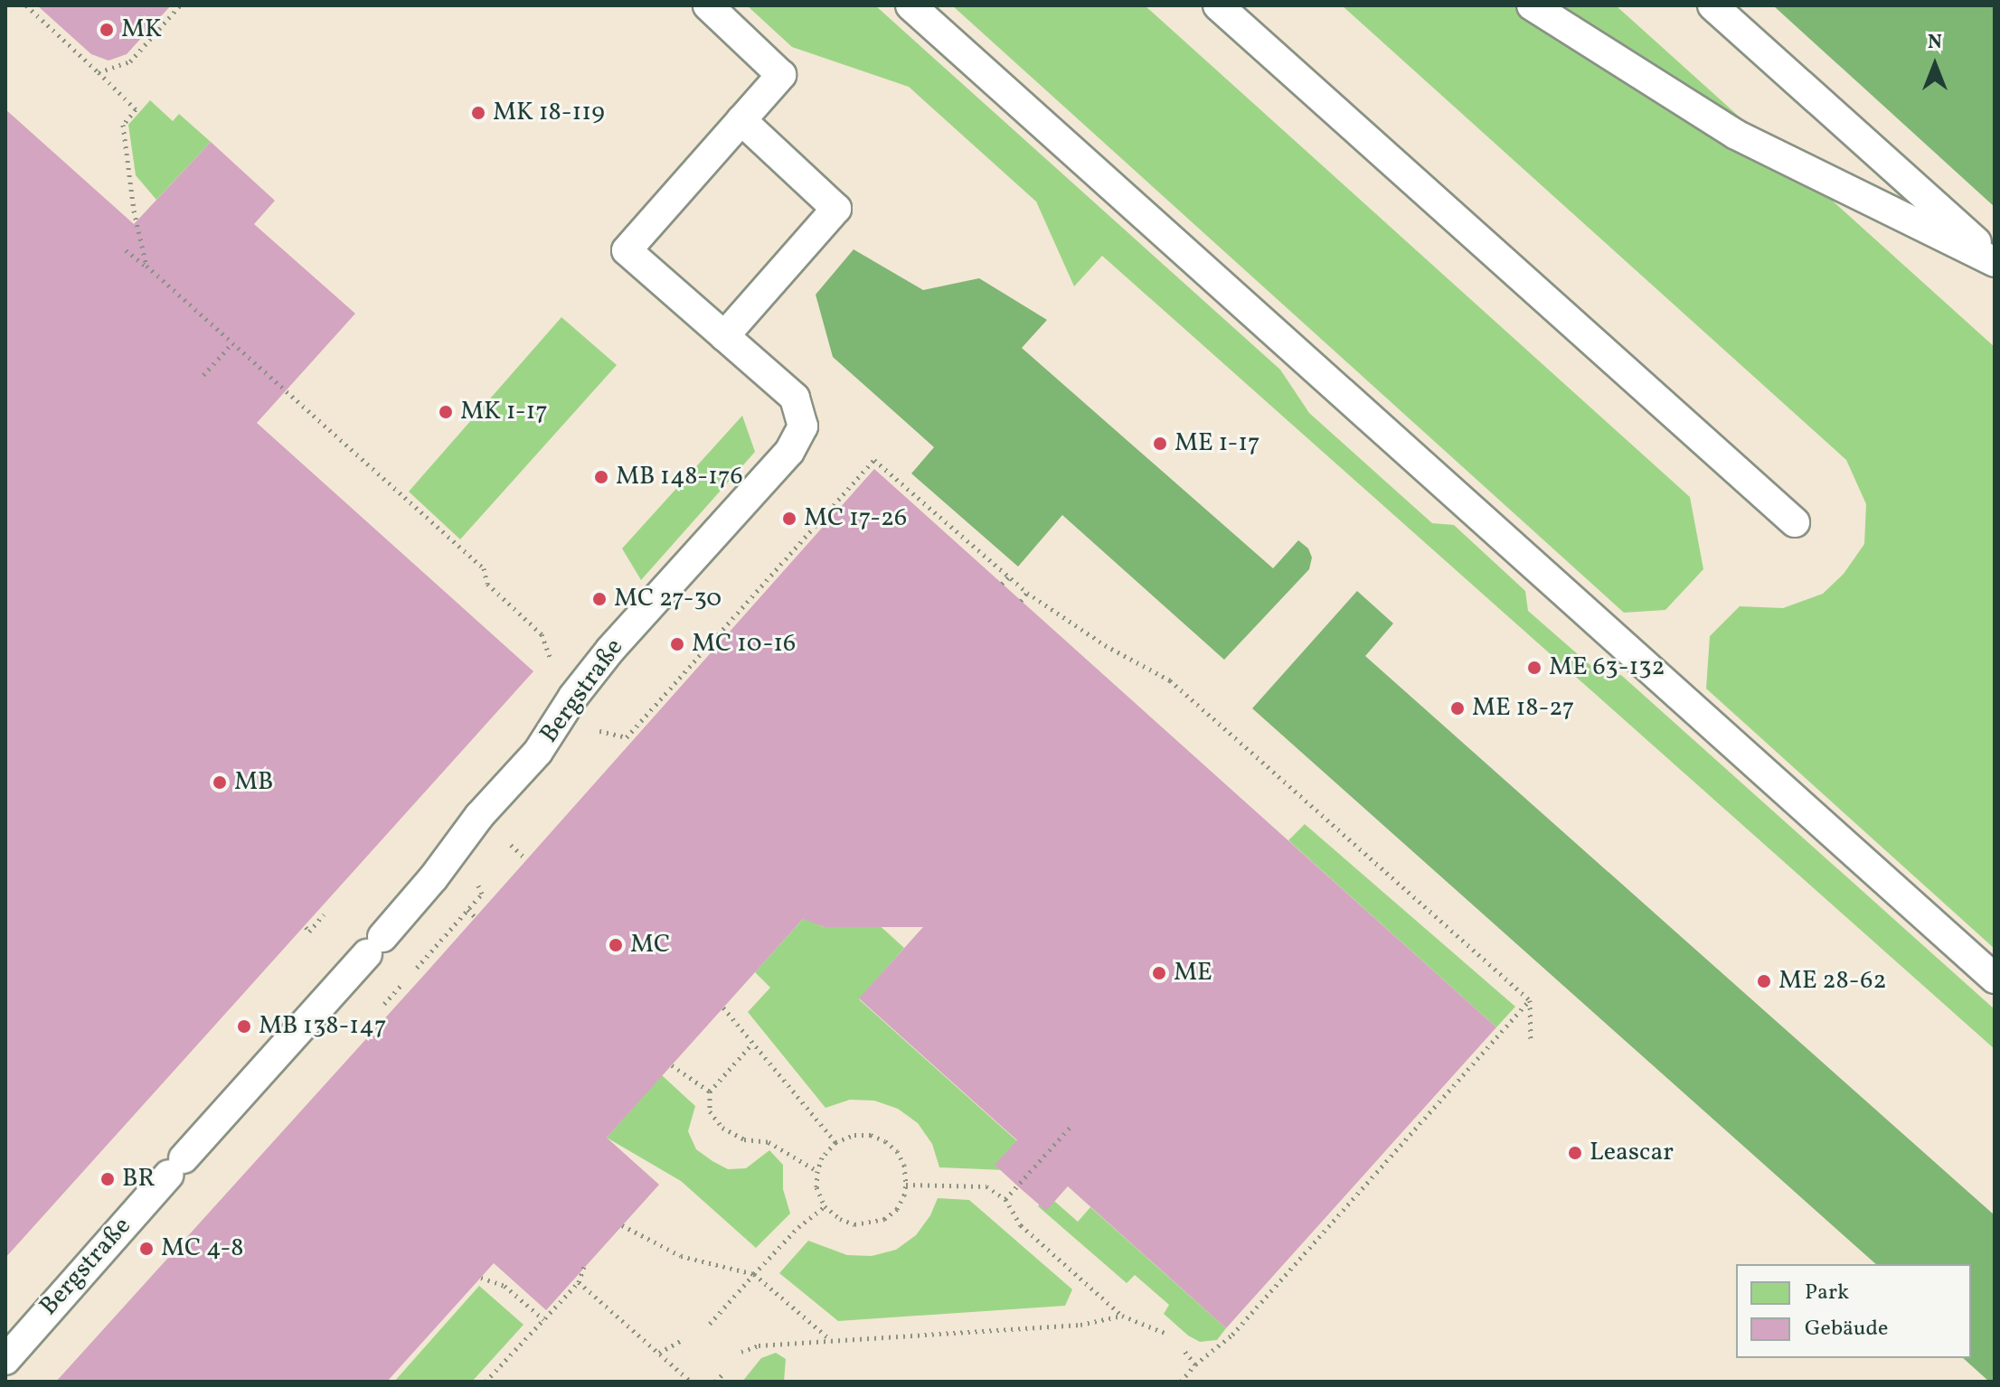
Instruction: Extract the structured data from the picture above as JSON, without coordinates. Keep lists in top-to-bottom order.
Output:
{
  "streets": {
    "lane": ["Bergstraße"]
  },
  "places": [
    "MK",
    "MK 18-119",
    "MK 1-17",
    "ME 1-17",
    "MB 148-176",
    "MC 17-26",
    "MC 27-30",
    "MC 10-16",
    "ME 63-132",
    "ME 18-27",
    "MB",
    "MC",
    "ME",
    "ME 28-62",
    "MB 138-147",
    "Leascar",
    "BR",
    "MC 4-8"
  ],
  "legend": ["Park", "Gebäude"],
  "north": "top"
}
